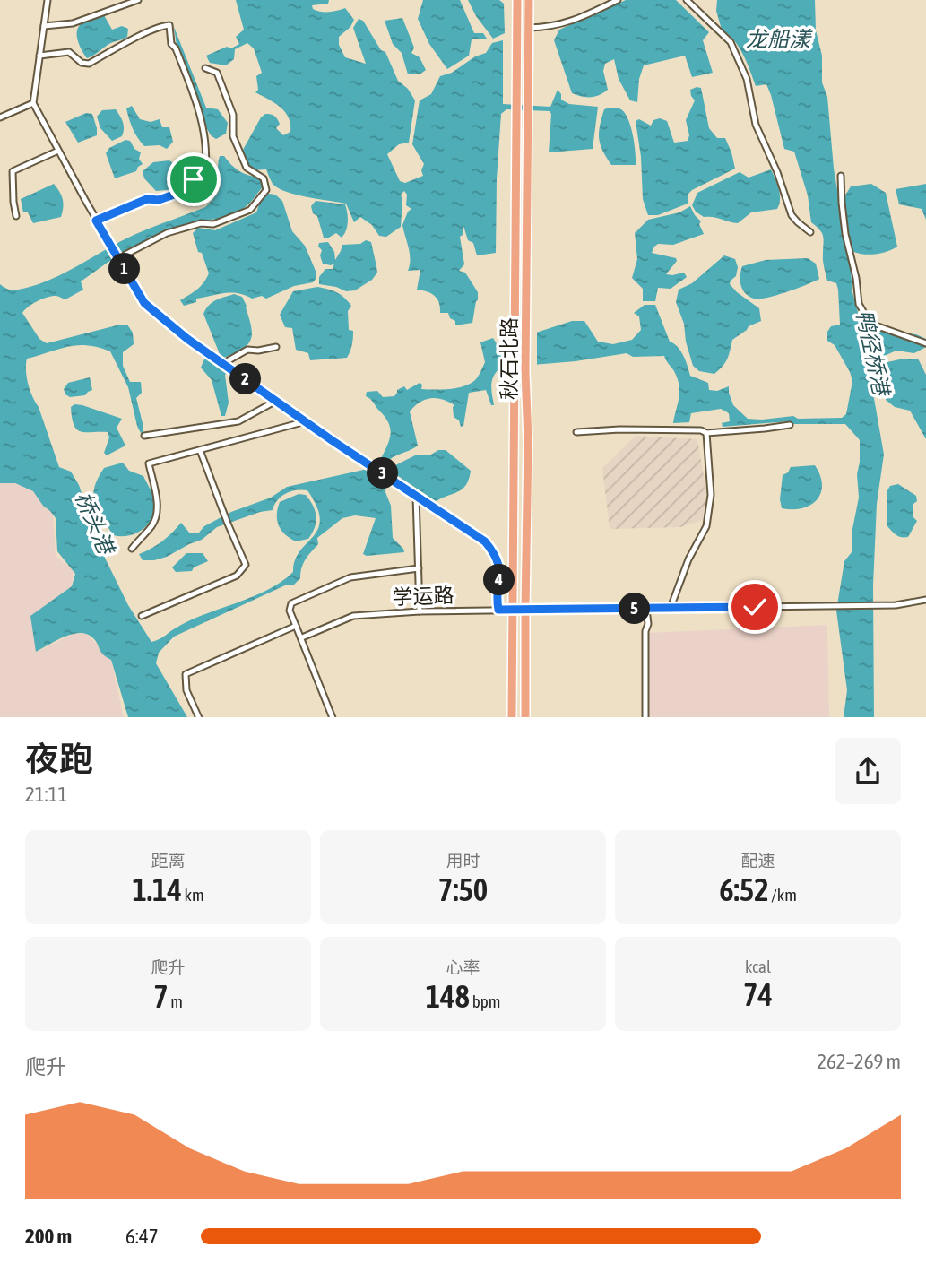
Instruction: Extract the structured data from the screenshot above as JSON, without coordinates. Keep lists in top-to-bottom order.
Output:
{
  "streets": {
    "main road": ["秋石北路"],
    "street": ["学运路"]
  },
  "crossings": [
    ["秋石北路", "学运路"]
  ],
  "water": ["龙船漾", "鸭径桥港", "桥头港"],
  "page": {
    "pins": [
      "1",
      "2",
      "3",
      "4",
      "5"
    ],
    "heading": ["夜跑", "21:11"],
    "stats": [
      ["距离", "1.14 km"],
      ["用时", "7:50"],
      ["配速", "6:52 /km"],
      ["爬升", "7 m"],
      ["心率", "148 bpm"],
      ["kcal", "74"]
    ],
    "chart": ["爬升", "262–269 m"],
    "list": [
      {
        "name": "200 m",
        "note": "6:47"
      }
    ]
  }
}
